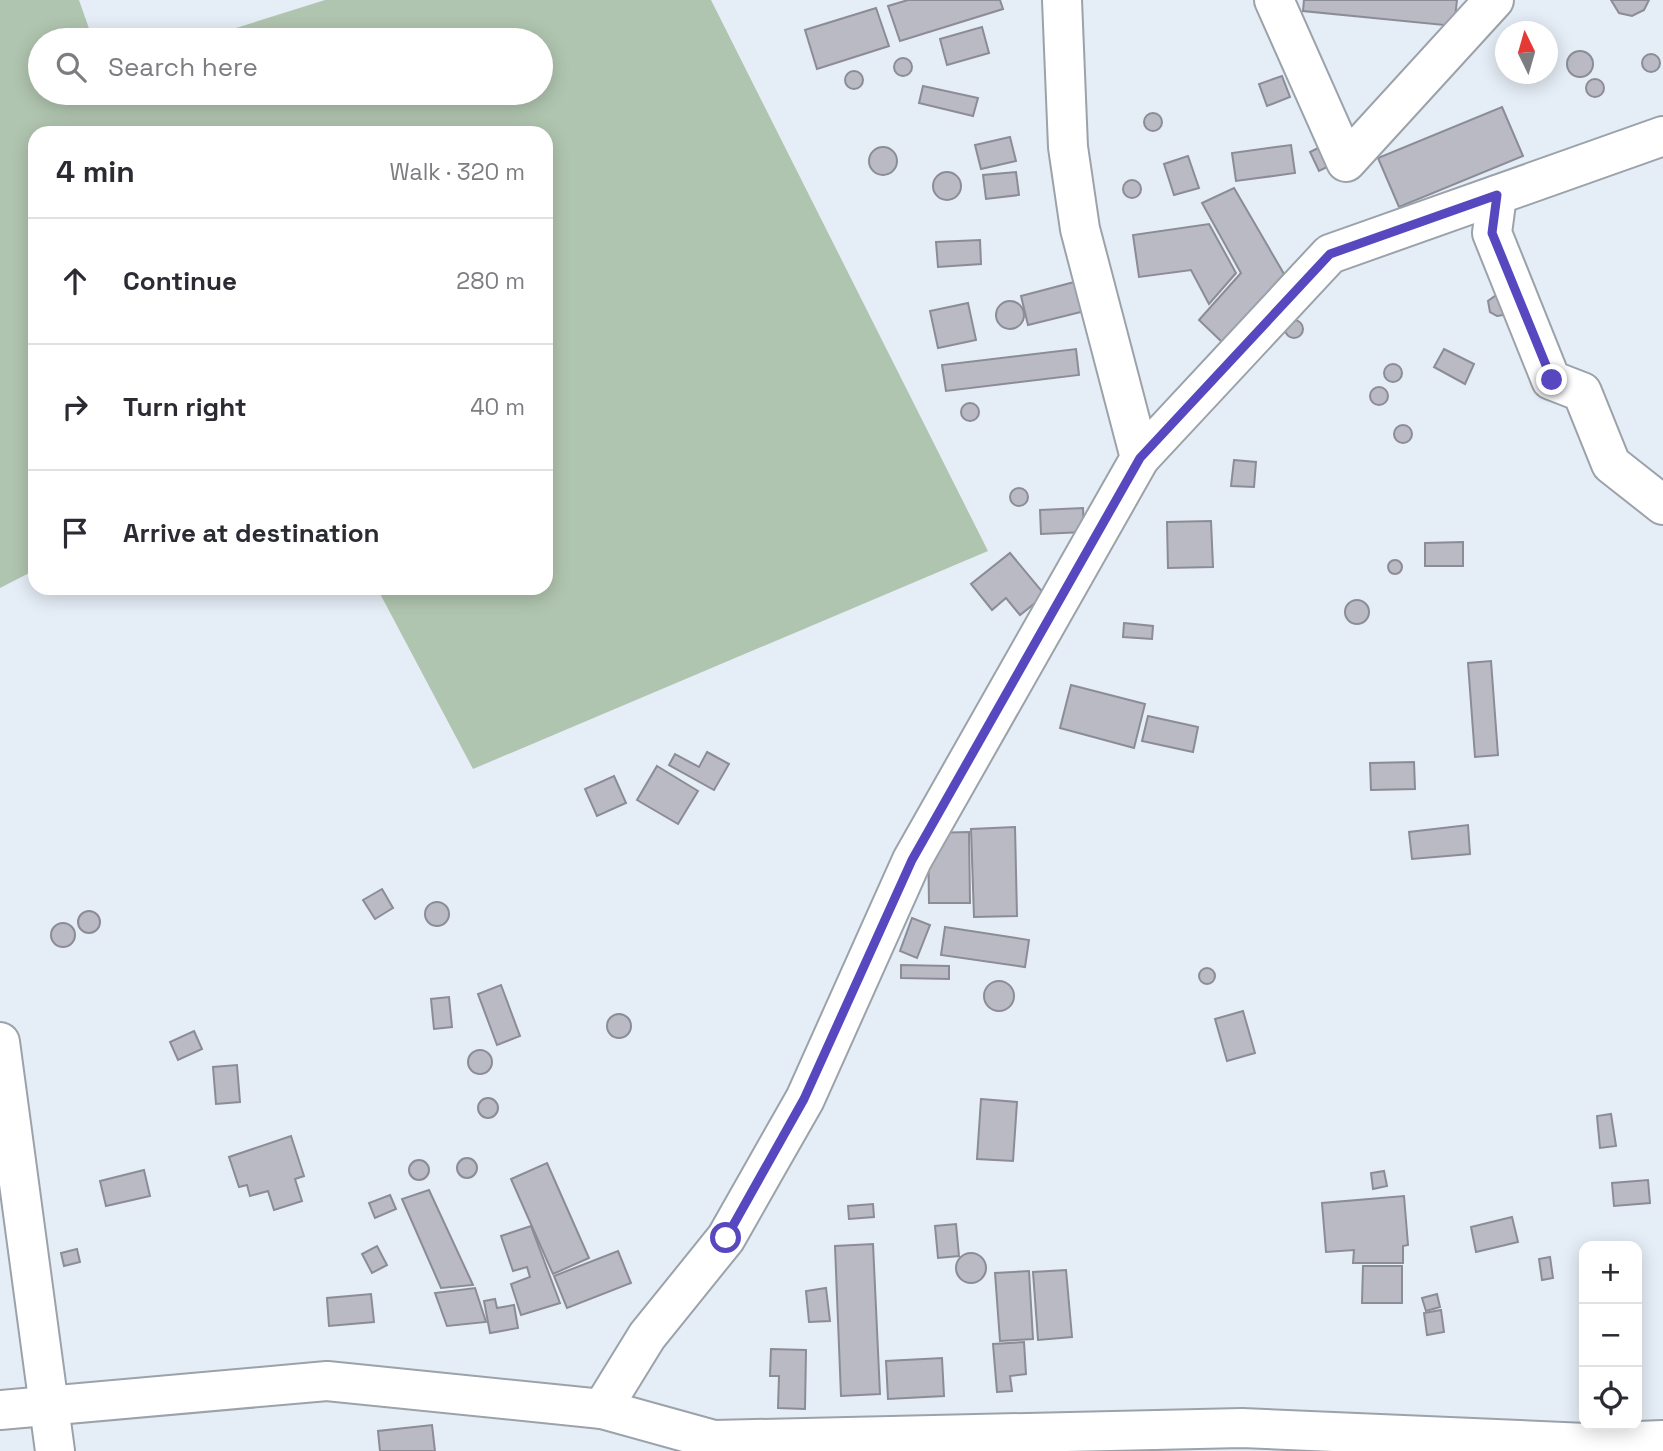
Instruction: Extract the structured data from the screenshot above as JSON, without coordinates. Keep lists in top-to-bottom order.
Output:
{
  "north": "top",
  "page": {
    "search": "Search here",
    "heading": ["4 min", "Walk · 320 m"],
    "list": [
      ["Continue", "280 m"],
      ["Turn right", "40 m"],
      "Arrive at destination"
    ],
    "map_buttons": ["+", "−"]
  }
}
